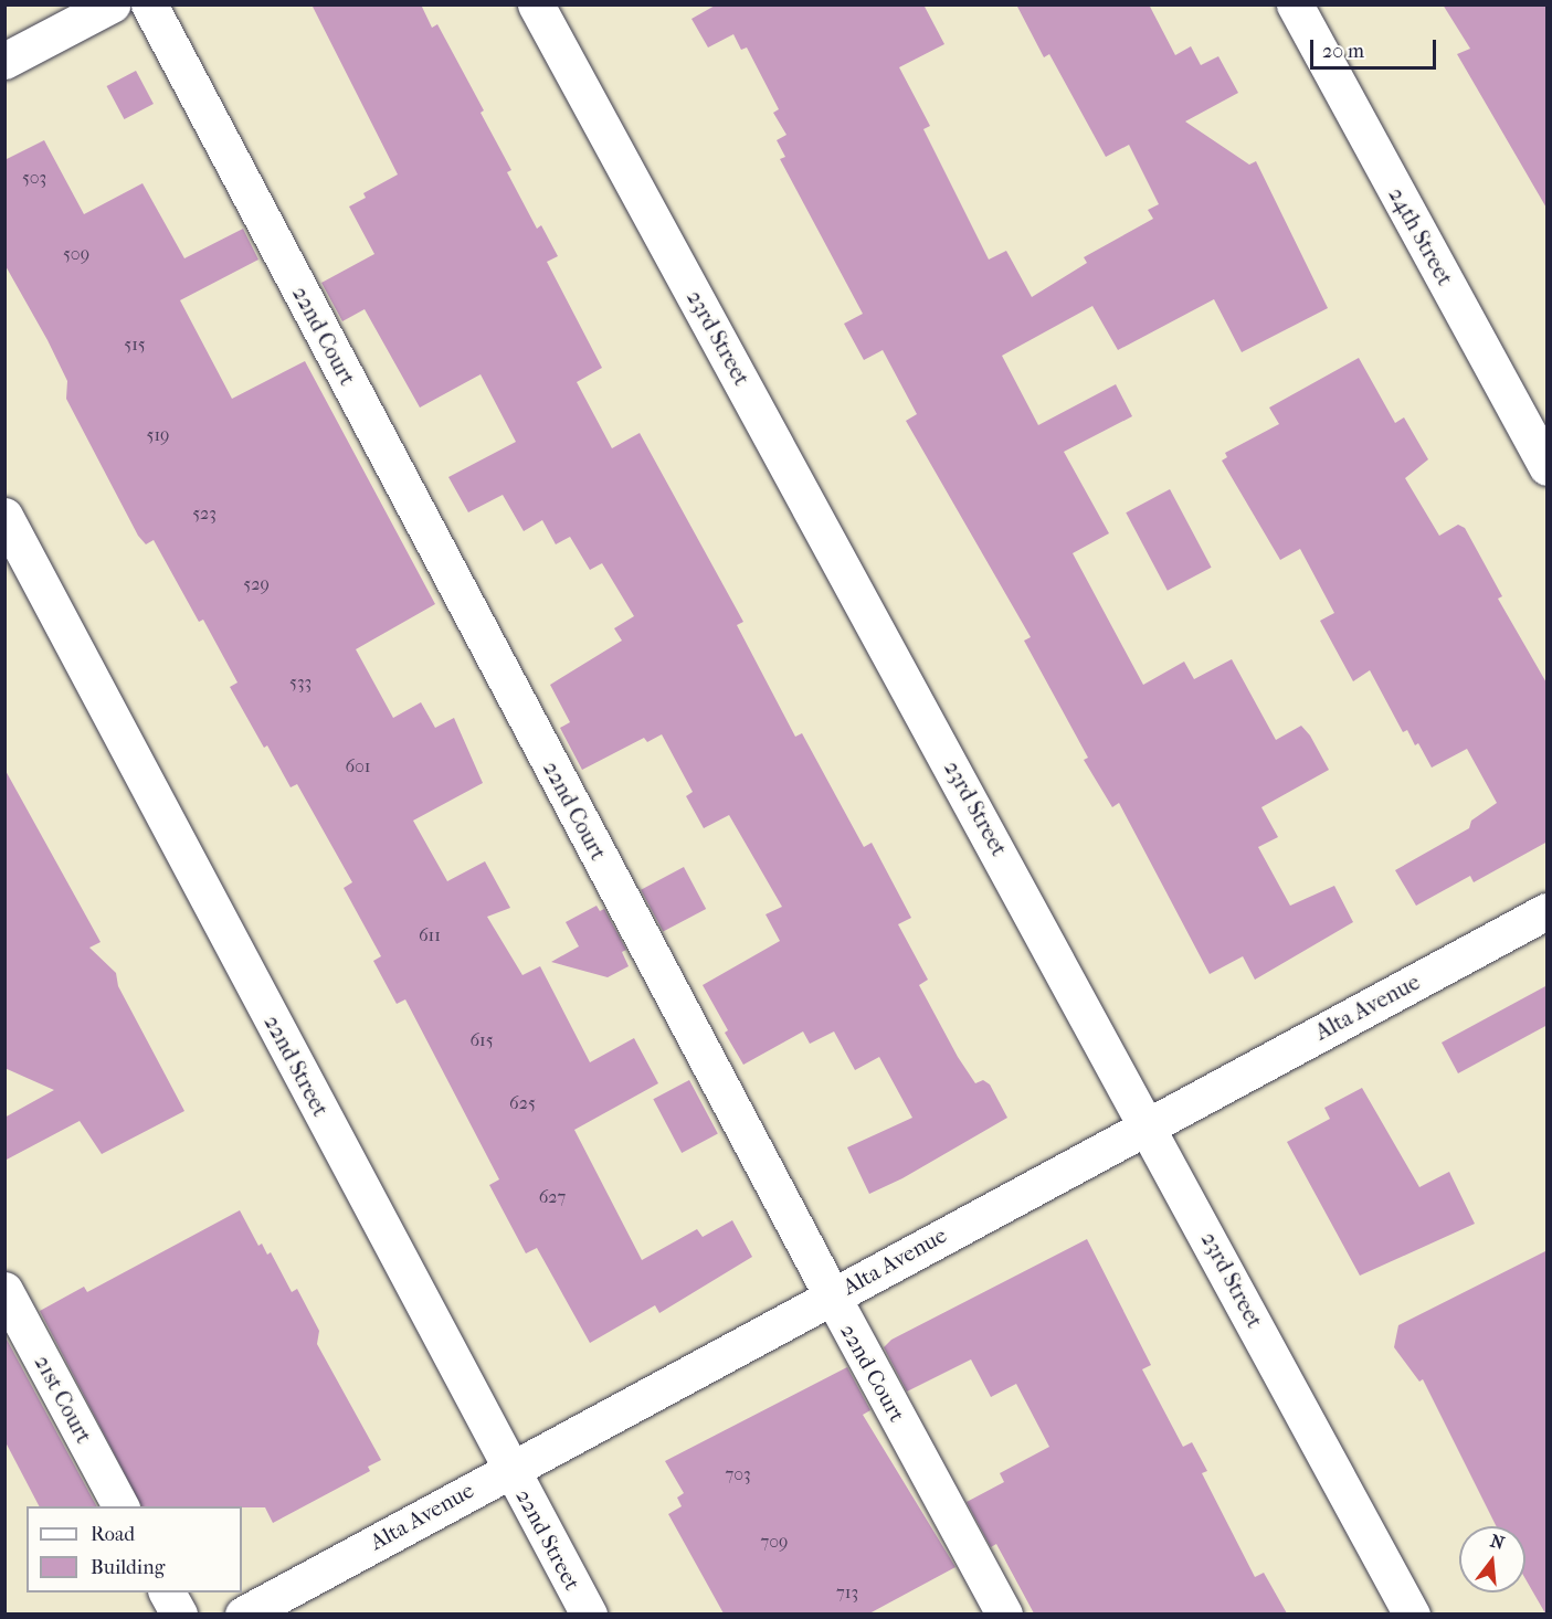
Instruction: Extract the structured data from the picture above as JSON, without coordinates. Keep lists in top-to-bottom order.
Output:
{
  "streets": {
    "street": [
      "24th Street",
      "22nd Court",
      "23rd Street",
      "Alta Avenue",
      "22nd Street",
      "21st Court"
    ]
  },
  "crossings": [
    ["22nd Court", "Alta Avenue"],
    ["23rd Street", "Alta Avenue"],
    ["Alta Avenue", "22nd Street"]
  ],
  "house_numbers": [
    "503",
    "509",
    "515",
    "519",
    "523",
    "529",
    "533",
    "601",
    "611",
    "615",
    "625",
    "627",
    "703",
    "709",
    "713"
  ],
  "legend": ["Road", "Building"],
  "scale_bar": "20 m",
  "north": "top"
}
